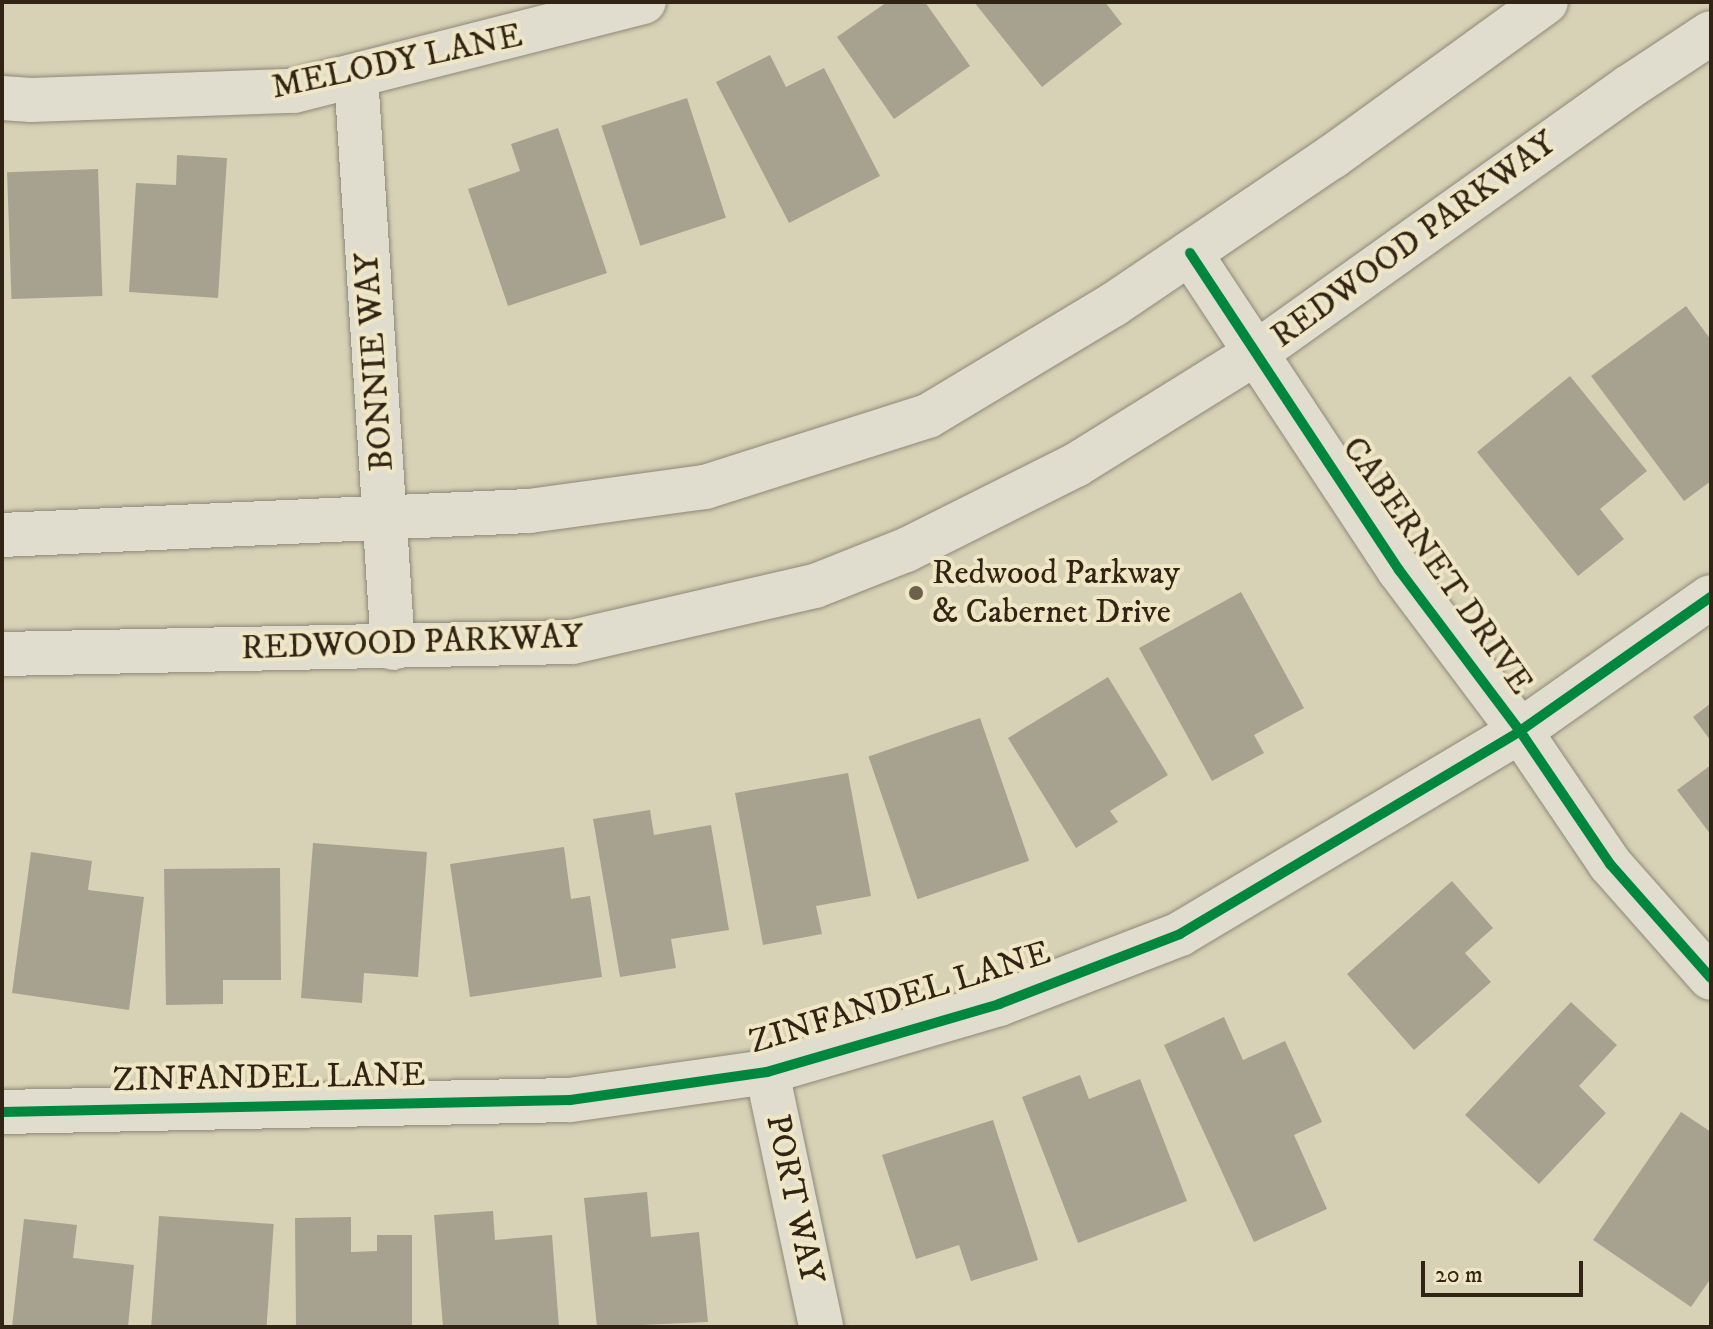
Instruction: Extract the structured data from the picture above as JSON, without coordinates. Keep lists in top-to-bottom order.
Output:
{
  "streets": {
    "street": [
      "MELODY LANE",
      "REDWOOD PARKWAY",
      "BONNIE WAY",
      "CABERNET DRIVE",
      "ZINFANDEL LANE",
      "PORT WAY"
    ]
  },
  "crossings": [
    ["MELODY LANE", "BONNIE WAY"],
    ["REDWOOD PARKWAY", "BONNIE WAY"],
    ["REDWOOD PARKWAY", "CABERNET DRIVE"],
    ["CABERNET DRIVE", "ZINFANDEL LANE"],
    ["ZINFANDEL LANE", "PORT WAY"]
  ],
  "places": ["Redwood Parkway & Cabernet Drive"],
  "scale_bar": "20 m"
}
